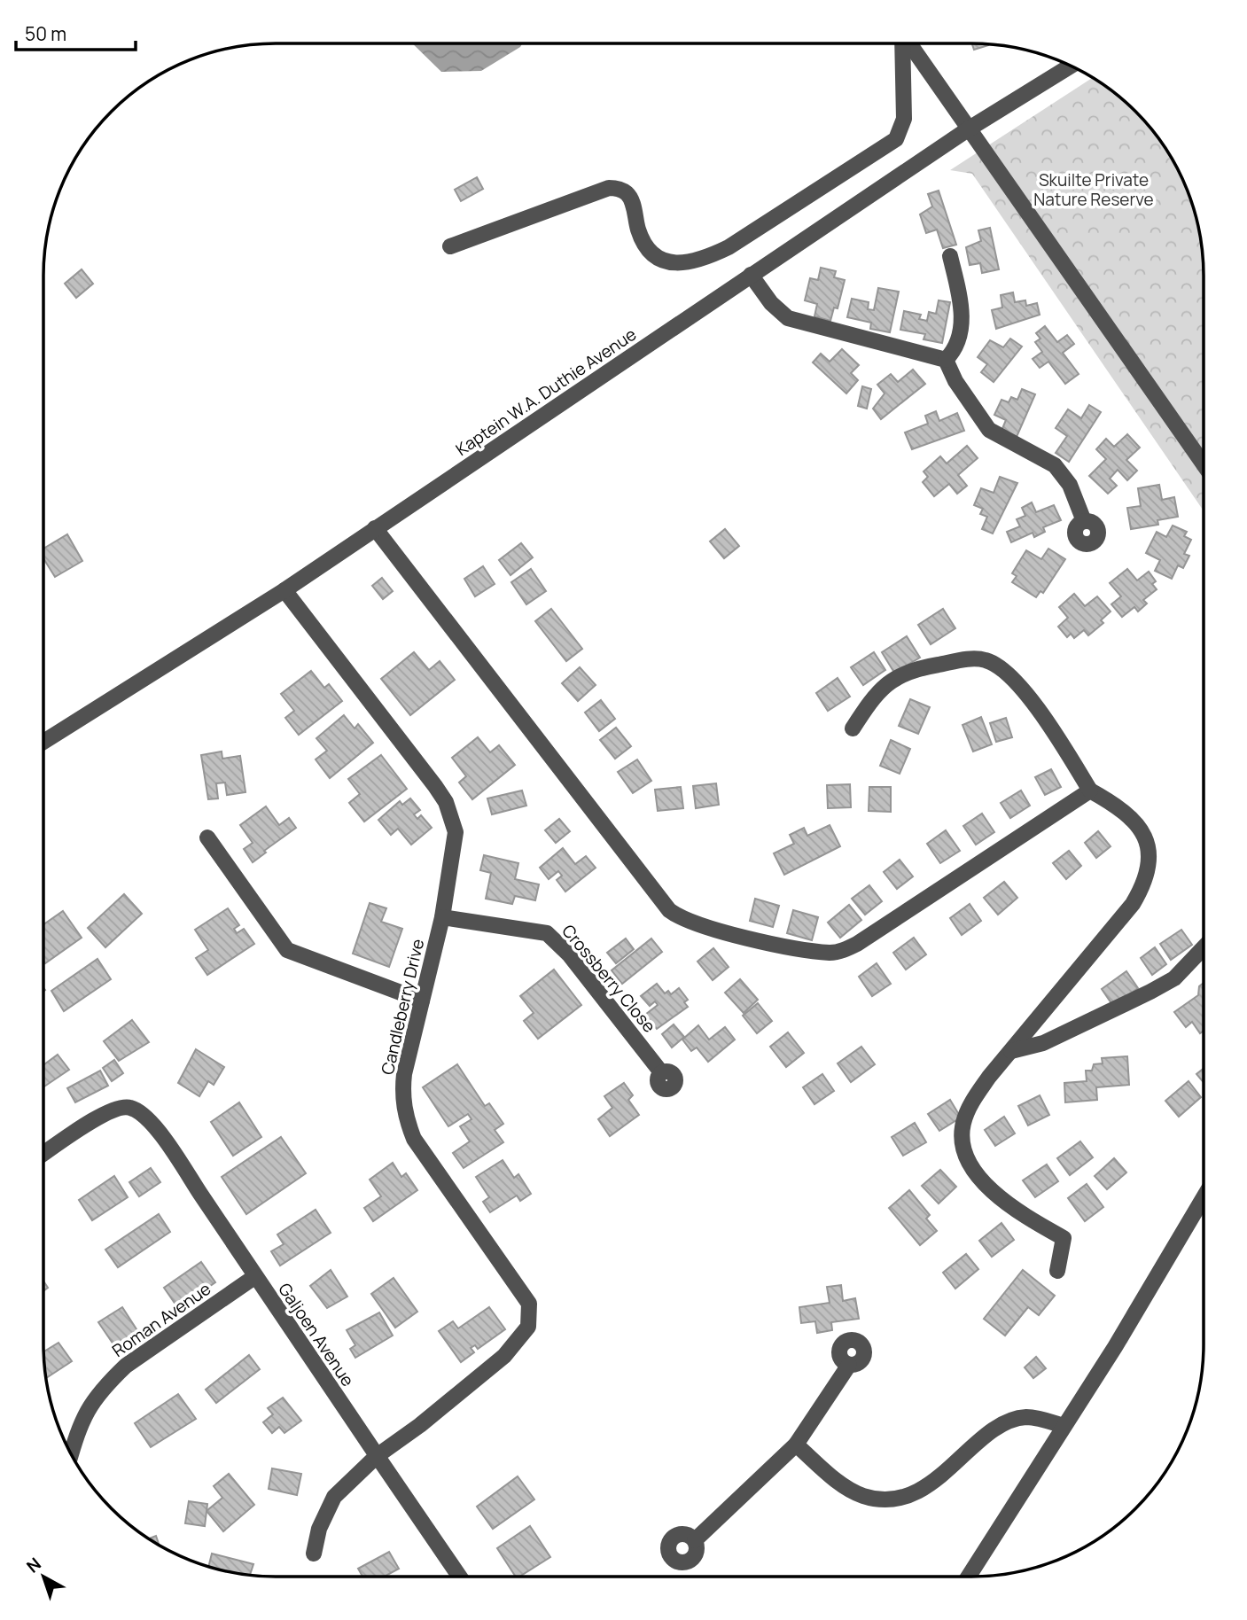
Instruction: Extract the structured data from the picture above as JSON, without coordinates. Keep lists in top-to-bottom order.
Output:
{
  "streets": {
    "street": [
      "Kaptein W.A. Duthie Avenue",
      "Crossberry Close",
      "Candleberry Drive",
      "Roman Avenue",
      "Galjoen Avenue"
    ]
  },
  "crossings": [
    ["Kaptein W.A. Duthie Avenue", "Candleberry Drive"],
    ["Crossberry Close", "Candleberry Drive"],
    ["Candleberry Drive", "Galjoen Avenue"],
    ["Roman Avenue", "Galjoen Avenue"]
  ],
  "parks": ["Skuilte Private Nature Reserve"],
  "scale_bar": "50 m",
  "north": "top left"
}
